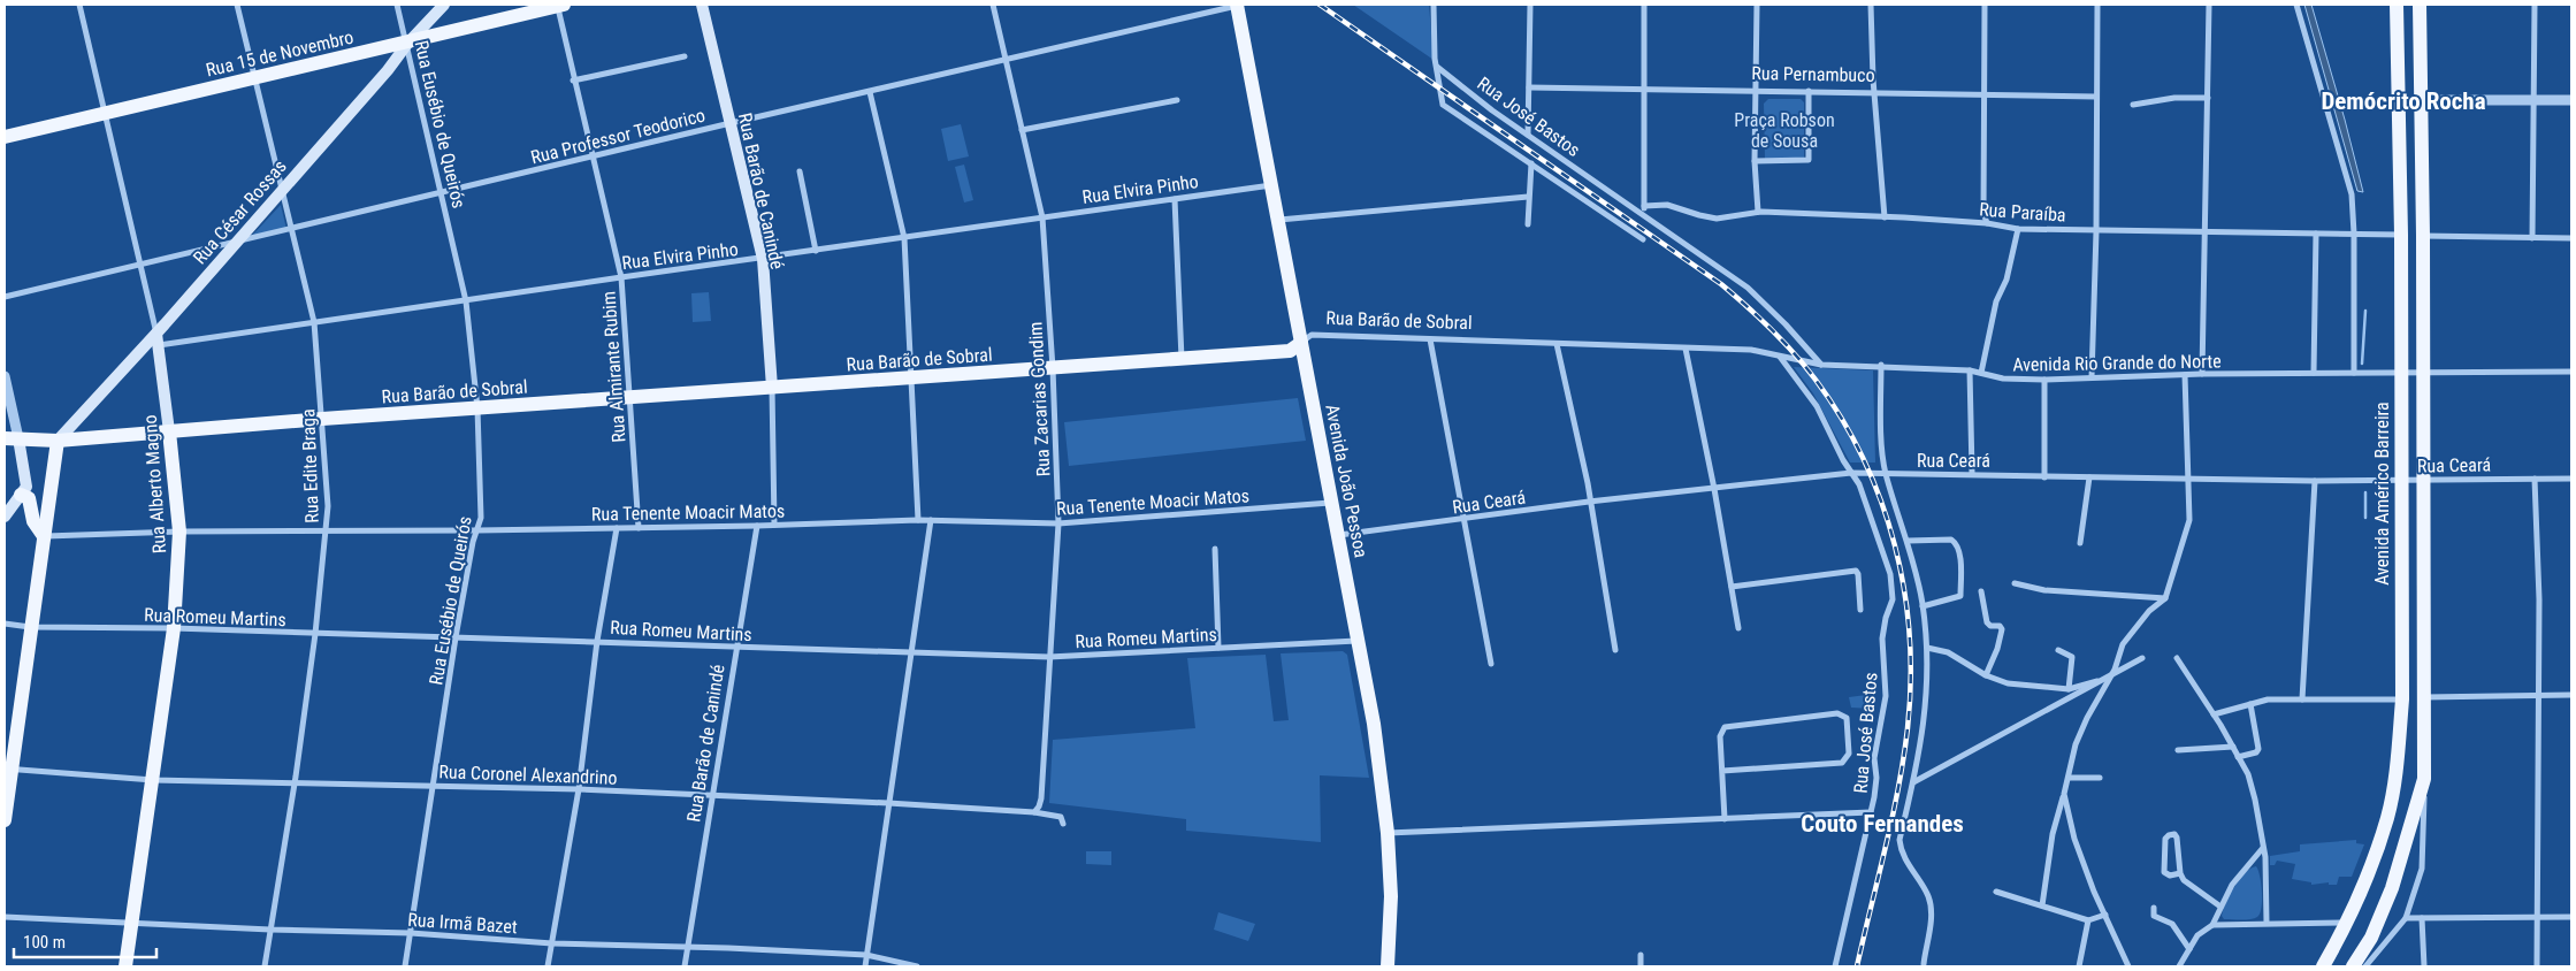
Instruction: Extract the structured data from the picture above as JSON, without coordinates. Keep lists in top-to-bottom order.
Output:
{
  "streets": {
    "main road": [
      "Rua 15 de Novembro",
      "Rua Barão de Canindé",
      "Rua César Rossas",
      "Rua Barão de Sobral",
      "Avenida João Pessoa",
      "Rua Alberto Magno",
      "Avenida Américo Barreira"
    ],
    "street": [
      "Rua Pernambuco",
      "Rua José Bastos",
      "Rua Eusébio de Queirós",
      "Rua Professor Teodorico",
      "Rua Elvira Pinho",
      "Rua Paraíba",
      "Avenida Rio Grande do Norte",
      "Rua Almirante Rubim",
      "Rua Zacarias Gondim",
      "Rua Ceará",
      "Rua Edite Braga",
      "Rua Tenente Moacir Matos",
      "Rua Romeu Martins",
      "Rua Coronel Alexandrino",
      "Rua Irmã Bazet"
    ]
  },
  "crossings": [
    ["Rua 15 de Novembro", "Rua Eusébio de Queirós"],
    ["Rua 15 de Novembro", "Rua César Rossas"],
    ["Rua 15 de Novembro", "Rua Almirante Rubim"],
    ["Rua 15 de Novembro", "Rua Edite Braga"],
    ["Rua 15 de Novembro", "Rua Alberto Magno"],
    ["Rua José Bastos", "Rua Barão de Sobral"],
    ["Rua José Bastos", "Avenida Rio Grande do Norte"],
    ["Rua José Bastos", "Rua Ceará"],
    ["Rua Eusébio de Queirós", "Rua Professor Teodorico"],
    ["Rua Eusébio de Queirós", "Rua Elvira Pinho"],
    ["Rua Eusébio de Queirós", "Rua César Rossas"],
    ["Rua Eusébio de Queirós", "Rua Barão de Sobral"],
    ["Rua Eusébio de Queirós", "Rua Tenente Moacir Matos"],
    ["Rua Eusébio de Queirós", "Rua Romeu Martins"],
    ["Rua Eusébio de Queirós", "Rua Coronel Alexandrino"],
    ["Rua Eusébio de Queirós", "Rua Irmã Bazet"],
    ["Rua Professor Teodorico", "Rua Barão de Canindé"],
    ["Rua Professor Teodorico", "Rua César Rossas"],
    ["Rua Professor Teodorico", "Rua Almirante Rubim"],
    ["Rua Professor Teodorico", "Rua Zacarias Gondim"],
    ["Rua Professor Teodorico", "Rua Edite Braga"],
    ["Rua Professor Teodorico", "Avenida João Pessoa"],
    ["Rua Professor Teodorico", "Rua Alberto Magno"],
    ["Rua Elvira Pinho", "Rua Barão de Canindé"],
    ["Rua Elvira Pinho", "Rua Almirante Rubim"],
    ["Rua Elvira Pinho", "Rua Zacarias Gondim"],
    ["Rua Elvira Pinho", "Rua Edite Braga"],
    ["Rua Elvira Pinho", "Avenida João Pessoa"],
    ["Rua Elvira Pinho", "Rua Alberto Magno"],
    ["Rua Barão de Canindé", "Rua Barão de Sobral"],
    ["Rua Barão de Canindé", "Rua Tenente Moacir Matos"],
    ["Rua Barão de Canindé", "Rua Romeu Martins"],
    ["Rua Barão de Canindé", "Rua Coronel Alexandrino"],
    ["Rua Barão de Canindé", "Rua Irmã Bazet"],
    ["Rua César Rossas", "Rua Barão de Sobral"],
    ["Rua César Rossas", "Rua Edite Braga"],
    ["Rua César Rossas", "Rua Alberto Magno"],
    ["Rua Paraíba", "Avenida Américo Barreira"],
    ["Rua Barão de Sobral", "Avenida Rio Grande do Norte"],
    ["Rua Barão de Sobral", "Rua Almirante Rubim"],
    ["Rua Barão de Sobral", "Rua Zacarias Gondim"],
    ["Rua Barão de Sobral", "Rua Edite Braga"],
    ["Rua Barão de Sobral", "Avenida João Pessoa"],
    ["Rua Barão de Sobral", "Rua Alberto Magno"],
    ["Avenida Rio Grande do Norte", "Avenida Américo Barreira"],
    ["Rua Almirante Rubim", "Rua Tenente Moacir Matos"],
    ["Rua Zacarias Gondim", "Rua Tenente Moacir Matos"],
    ["Rua Zacarias Gondim", "Rua Romeu Martins"],
    ["Rua Zacarias Gondim", "Rua Coronel Alexandrino"],
    ["Rua Ceará", "Avenida João Pessoa"],
    ["Rua Ceará", "Avenida Américo Barreira"],
    ["Rua Edite Braga", "Rua Tenente Moacir Matos"],
    ["Rua Edite Braga", "Rua Romeu Martins"],
    ["Rua Edite Braga", "Rua Coronel Alexandrino"],
    ["Rua Edite Braga", "Rua Irmã Bazet"],
    ["Avenida João Pessoa", "Rua Tenente Moacir Matos"],
    ["Avenida João Pessoa", "Rua Romeu Martins"],
    ["Rua Alberto Magno", "Rua Tenente Moacir Matos"],
    ["Rua Alberto Magno", "Rua Romeu Martins"],
    ["Rua Alberto Magno", "Rua Coronel Alexandrino"],
    ["Rua Alberto Magno", "Rua Irmã Bazet"]
  ],
  "districts": ["Demócrito Rocha", "Couto Fernandes"],
  "parks": ["Praça Robson de Sousa"],
  "scale_bar": "100 m"
}
